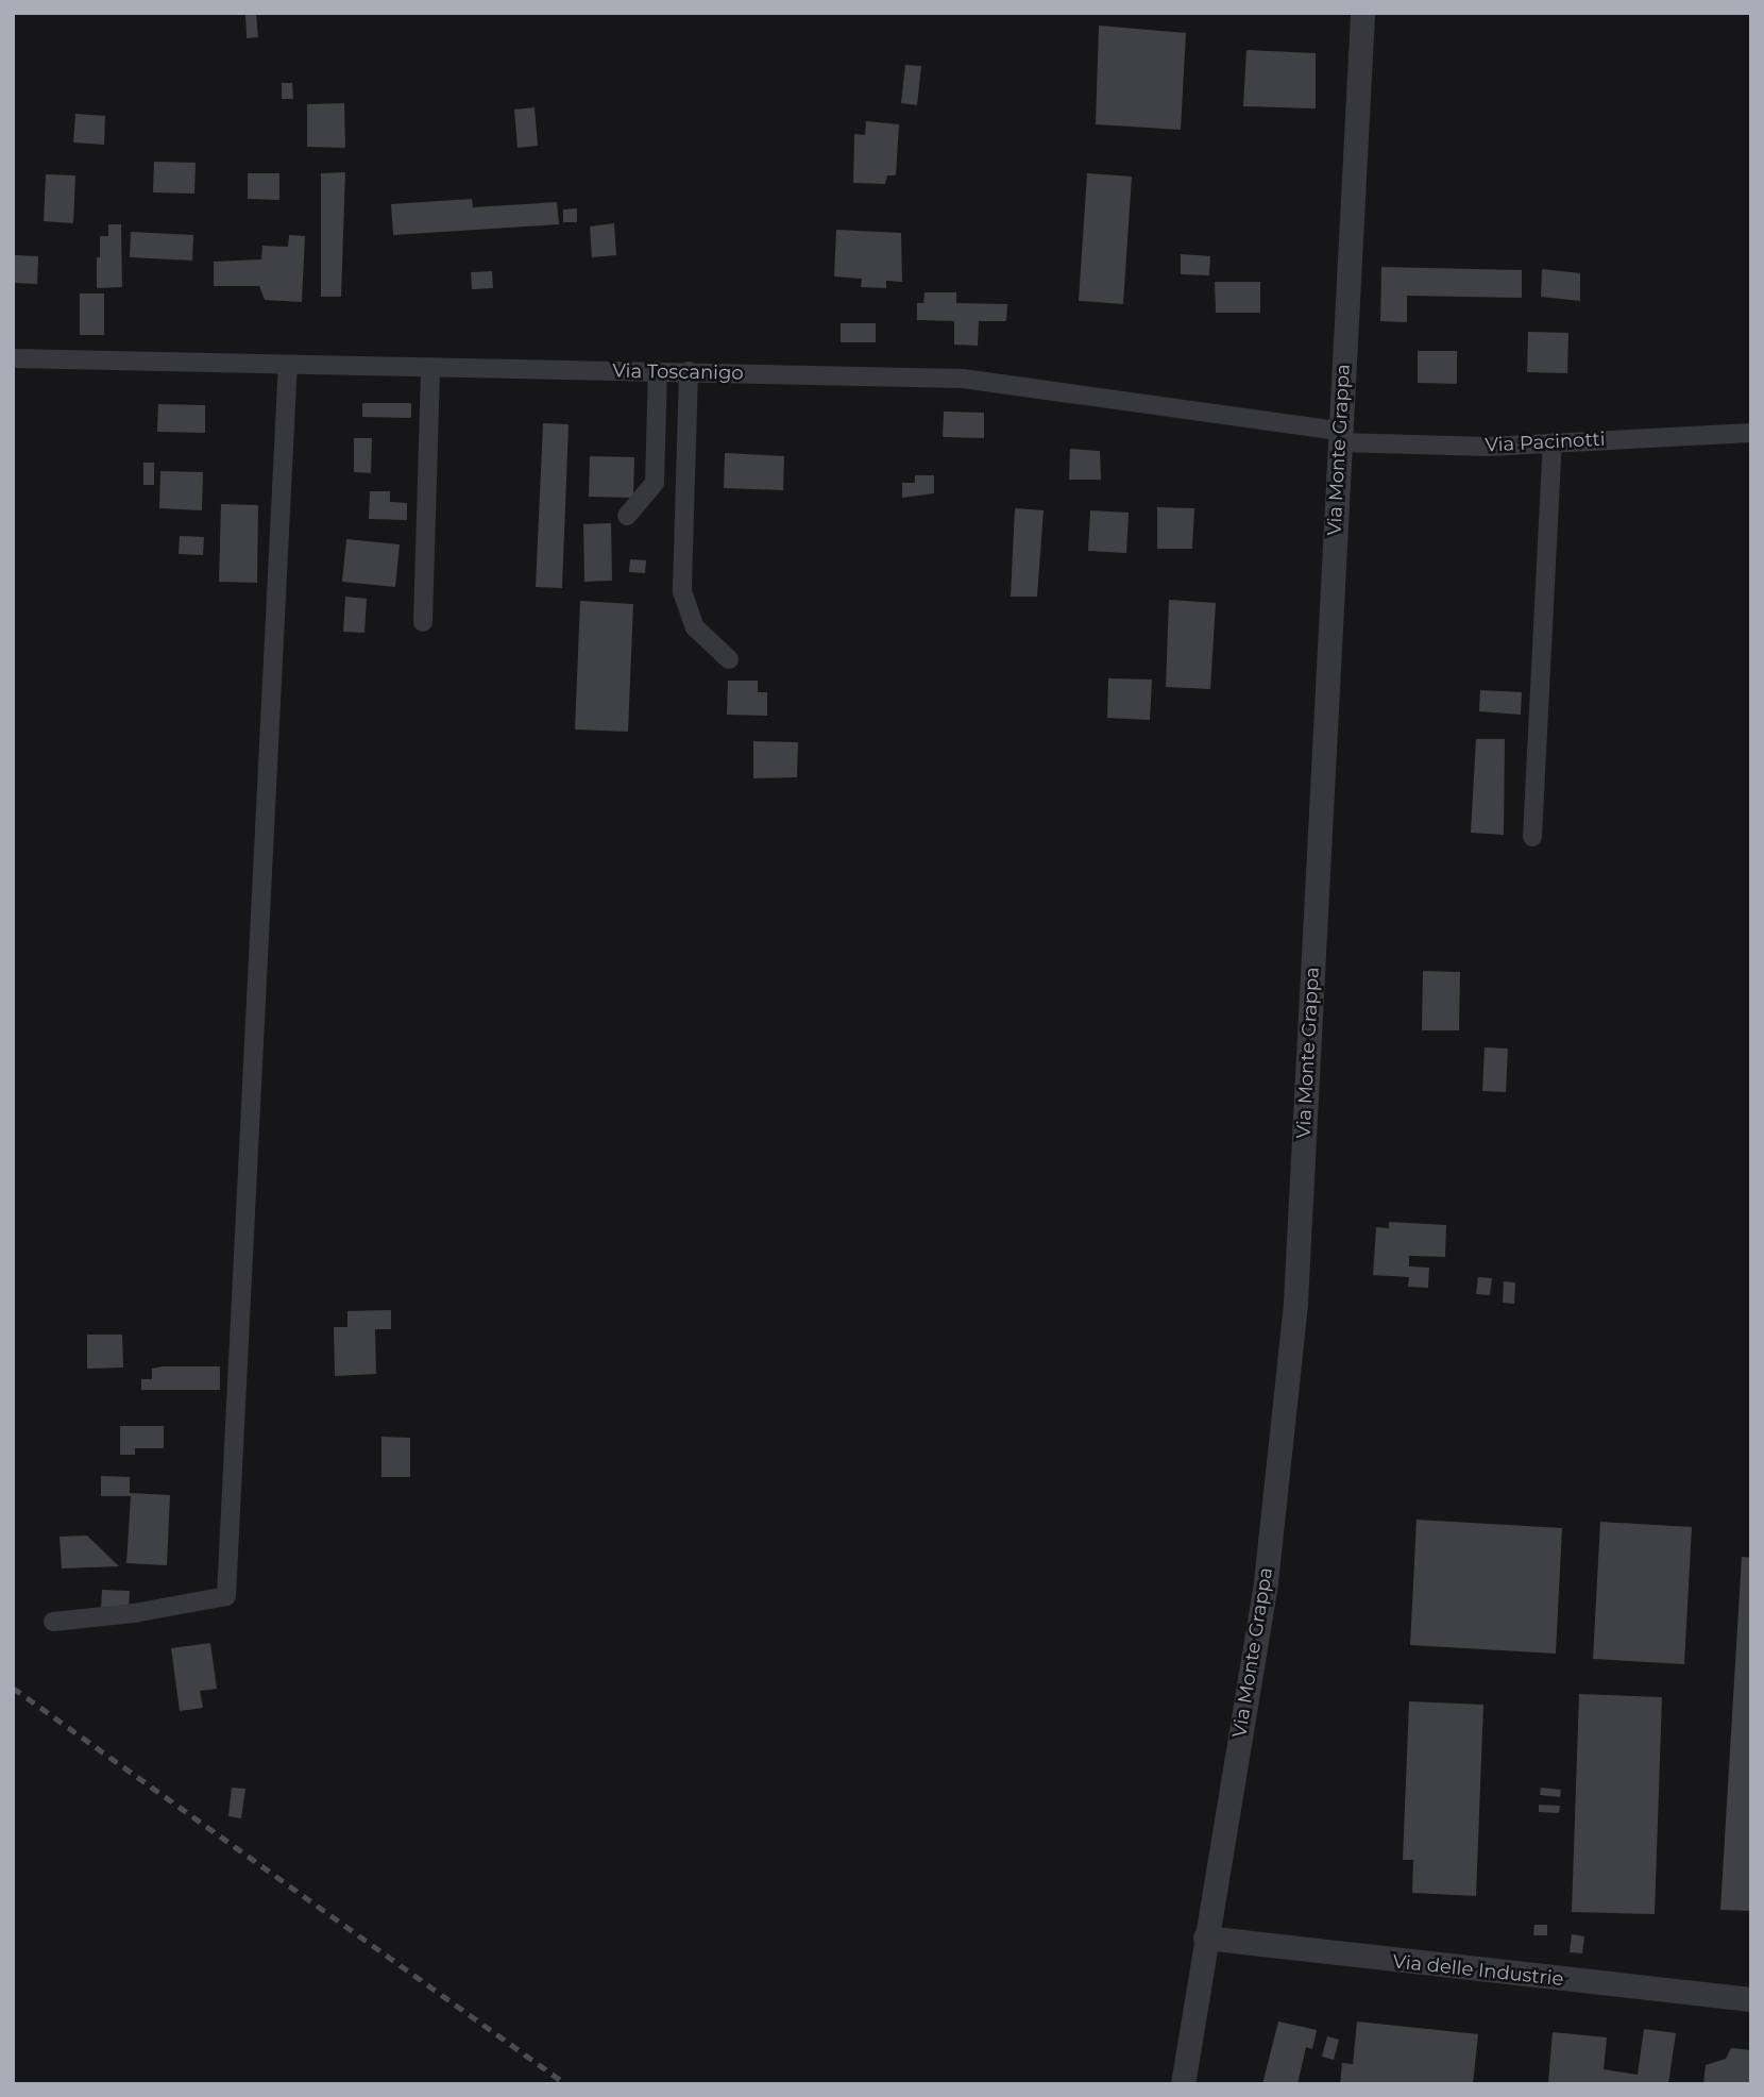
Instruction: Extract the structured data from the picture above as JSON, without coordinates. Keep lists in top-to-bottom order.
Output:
{
  "streets": {
    "street": [
      "Via Toscanigo",
      "Via Pacinotti",
      "Via Monte Grappa",
      "Via delle Industrie"
    ]
  },
  "crossings": [
    ["Via Toscanigo", "Via Pacinotti"],
    ["Via Toscanigo", "Via Monte Grappa"],
    ["Via Pacinotti", "Via Monte Grappa"],
    ["Via Monte Grappa", "Via delle Industrie"]
  ]
}
